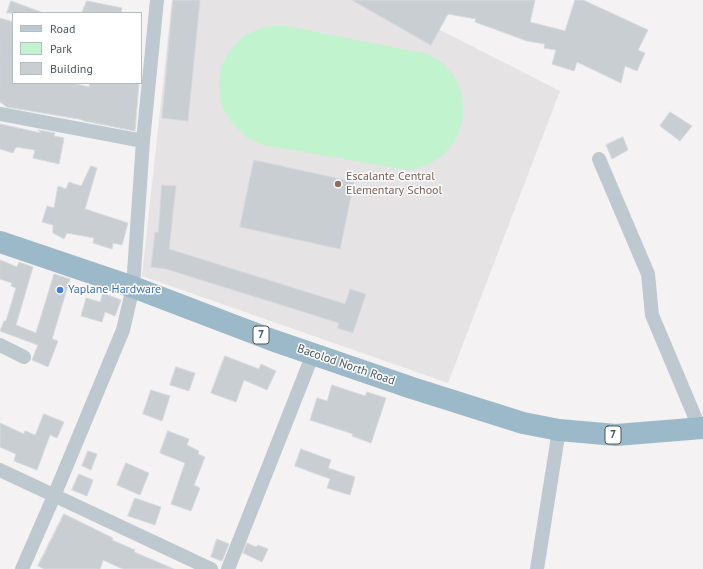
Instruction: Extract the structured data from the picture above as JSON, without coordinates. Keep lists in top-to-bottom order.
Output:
{
  "streets": {
    "highway": ["7", "Bacolod North Road"]
  },
  "places": ["Escalante Central Elementary School", "Yaplane Hardware"],
  "legend": ["Road", "Park", "Building"]
}
